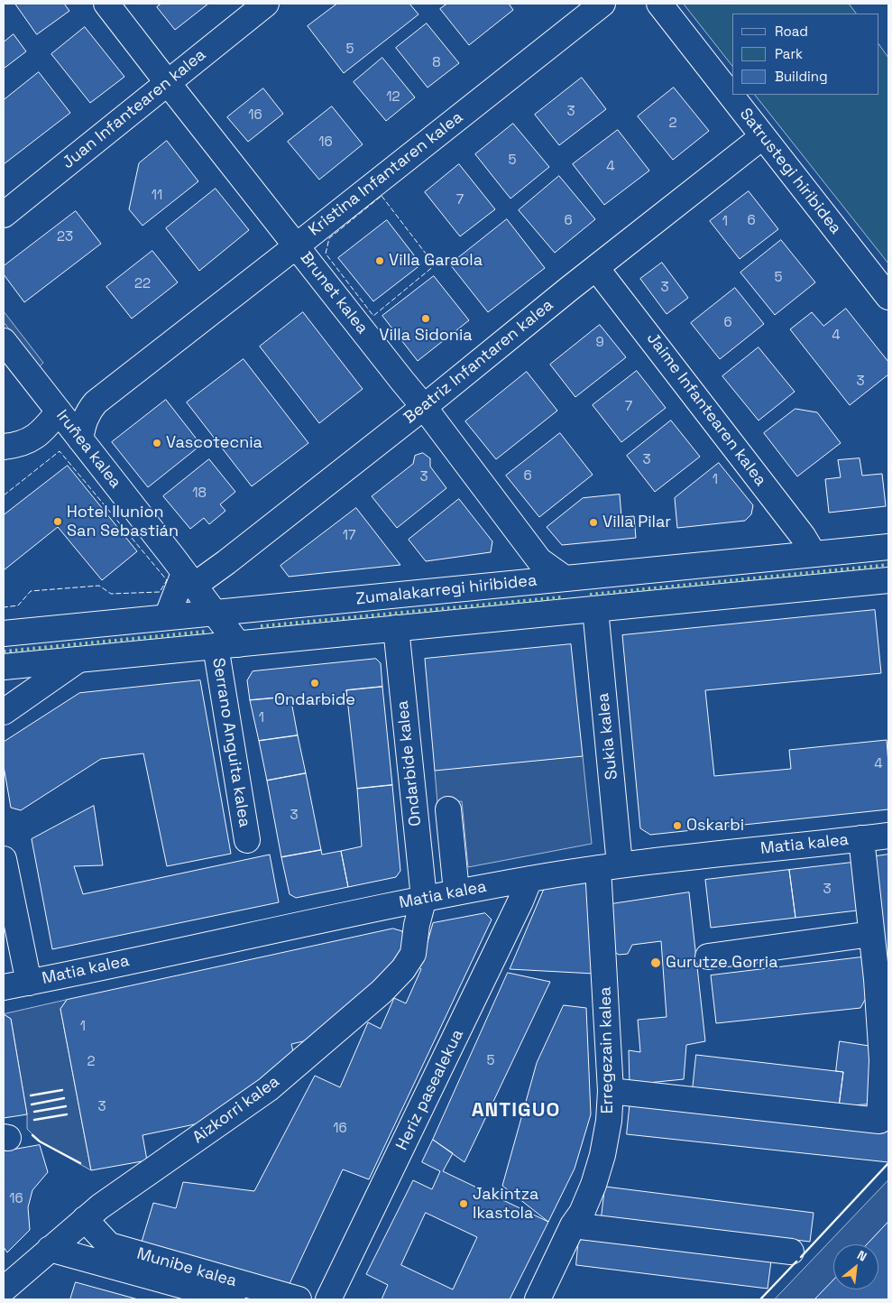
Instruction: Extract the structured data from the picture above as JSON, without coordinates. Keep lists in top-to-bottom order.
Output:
{
  "streets": {
    "street": [
      "Juan Infantearen kalea",
      "Satrustegi hiribidea",
      "Kristina Infantaren kalea",
      "Brunet kalea",
      "Beatriz Infantaren kalea",
      "Jaime Infantearen kalea",
      "Iruñea kalea",
      "Zumalakarregi hiribidea",
      "Sukia kalea",
      "Serrano Anguita kalea",
      "Ondarbide kalea",
      "Matia kalea",
      "Erregezain kalea",
      "Heriz pasealekua",
      "Aizkorri kalea",
      "Munibe kalea"
    ]
  },
  "crossings": [
    ["Juan Infantearen kalea", "Brunet kalea"],
    ["Satrustegi hiribidea", "Beatriz Infantaren kalea"],
    ["Kristina Infantaren kalea", "Brunet kalea"],
    ["Kristina Infantaren kalea", "Iruñea kalea"],
    ["Brunet kalea", "Beatriz Infantaren kalea"],
    ["Brunet kalea", "Zumalakarregi hiribidea"],
    ["Beatriz Infantaren kalea", "Jaime Infantearen kalea"],
    ["Beatriz Infantaren kalea", "Iruñea kalea"],
    ["Jaime Infantearen kalea", "Zumalakarregi hiribidea"],
    ["Iruñea kalea", "Zumalakarregi hiribidea"],
    ["Iruñea kalea", "Serrano Anguita kalea"],
    ["Zumalakarregi hiribidea", "Sukia kalea"],
    ["Zumalakarregi hiribidea", "Serrano Anguita kalea"],
    ["Zumalakarregi hiribidea", "Ondarbide kalea"],
    ["Sukia kalea", "Matia kalea"],
    ["Sukia kalea", "Erregezain kalea"],
    ["Ondarbide kalea", "Matia kalea"],
    ["Ondarbide kalea", "Aizkorri kalea"],
    ["Matia kalea", "Erregezain kalea"],
    ["Matia kalea", "Heriz pasealekua"],
    ["Matia kalea", "Aizkorri kalea"],
    ["Aizkorri kalea", "Munibe kalea"]
  ],
  "districts": ["ANTIGUO"],
  "places": [
    "Villa Garaola",
    "Villa Sidonia",
    "Vascotecnia",
    "Hotel Ilunion San Sebastián",
    "Villa Pilar",
    "Ondarbide",
    "Oskarbi",
    "Gurutze Gorria",
    "Jakintza Ikastola"
  ],
  "house_numbers": [
    "5",
    "8",
    "12",
    "3",
    "16",
    "2",
    "16",
    "5",
    "4",
    "11",
    "7",
    "6",
    "6",
    "1",
    "23",
    "5",
    "22",
    "3",
    "6",
    "4",
    "9",
    "3",
    "7",
    "3",
    "6",
    "3",
    "1",
    "18",
    "17",
    "1",
    "4",
    "3",
    "3",
    "1",
    "5",
    "2",
    "3",
    "16",
    "16"
  ],
  "legend": ["Road", "Park", "Building"],
  "north": "top right"
}
